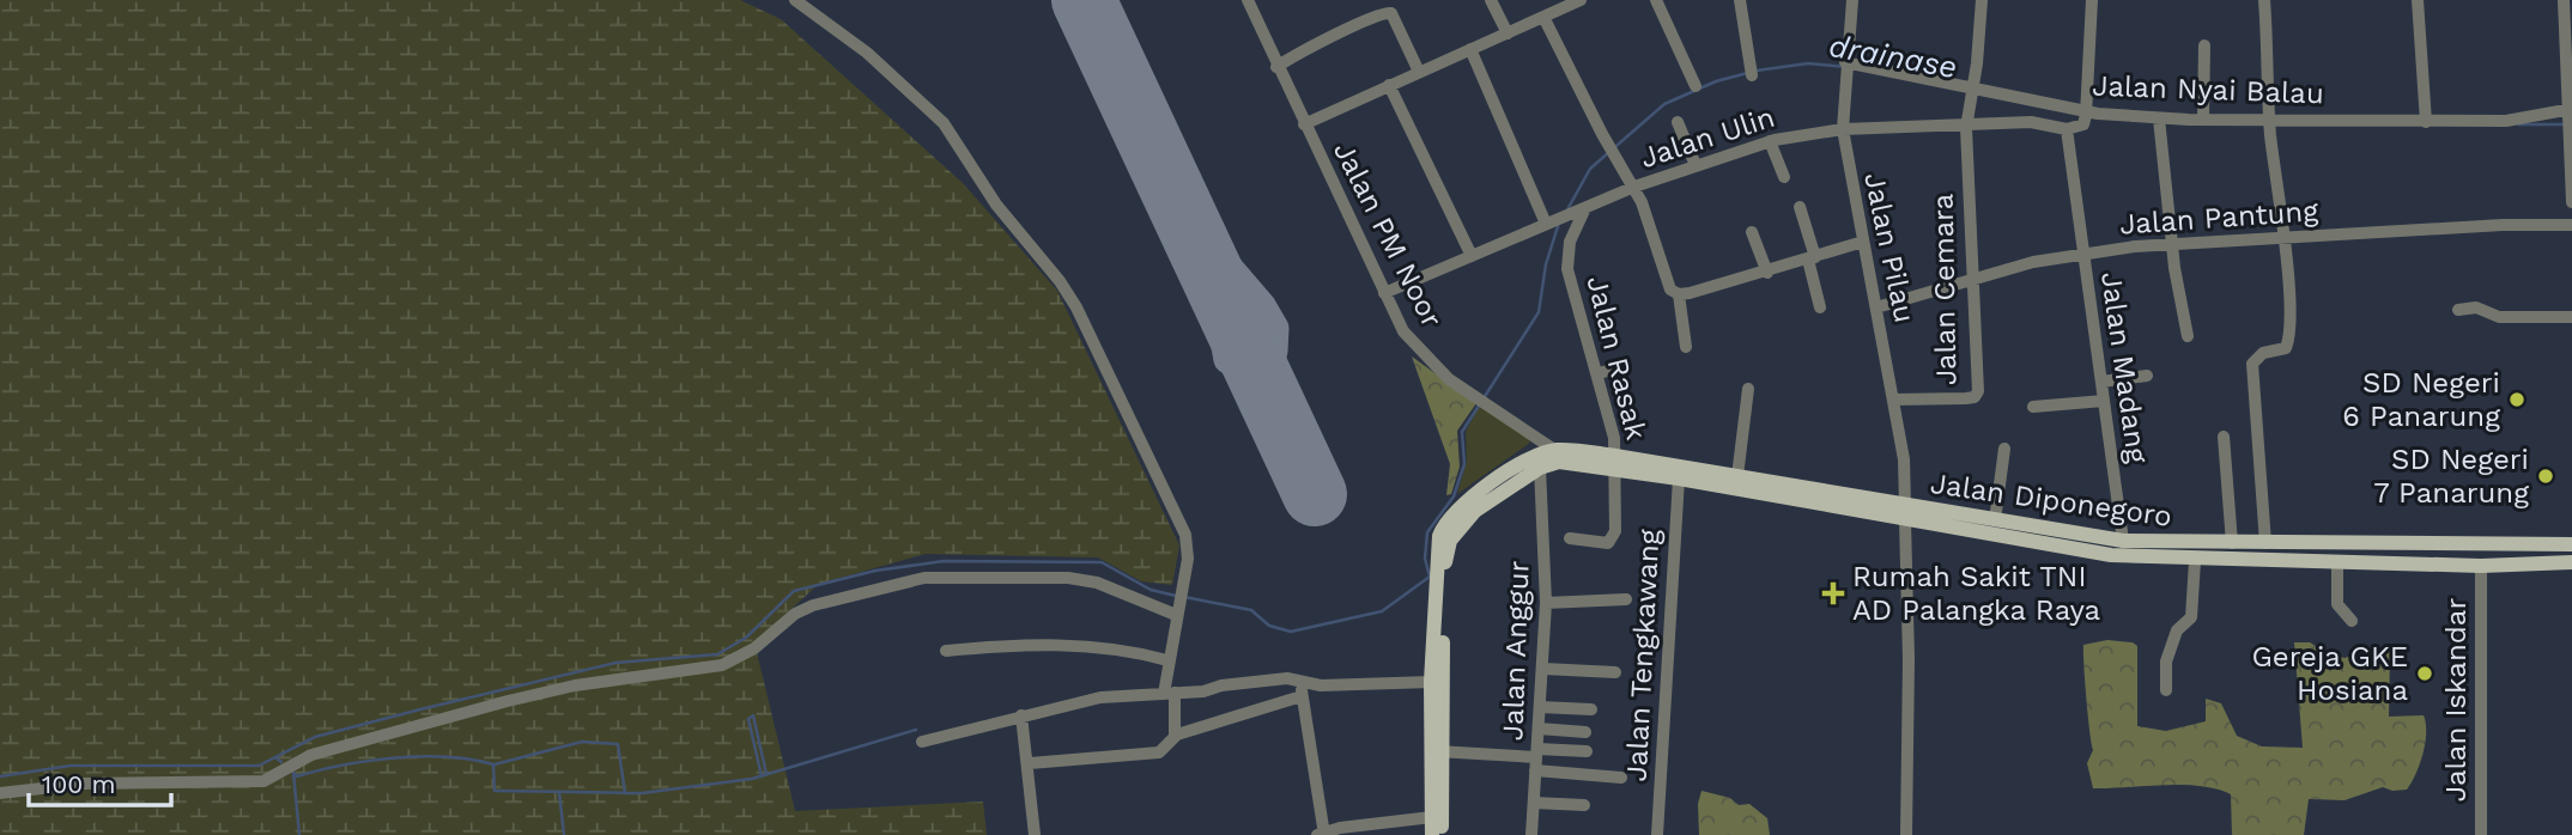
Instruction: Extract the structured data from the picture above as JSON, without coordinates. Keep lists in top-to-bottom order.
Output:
{
  "streets": {
    "main road": ["Jalan Diponegoro"],
    "street": [
      "Jalan Nyai Balau",
      "Jalan Ulin",
      "Jalan Pantung",
      "Jalan PM Noor",
      "Jalan Pilau",
      "Jalan Cemara",
      "Jalan Rasak",
      "Jalan Madang",
      "Jalan Anggur",
      "Jalan Tengkawang",
      "Jalan Iskandar"
    ]
  },
  "crossings": [
    ["Jalan Nyai Balau", "Jalan Pilau"],
    ["Jalan Nyai Balau", "Jalan Cemara"],
    ["Jalan Ulin", "Jalan PM Noor"],
    ["Jalan Ulin", "Jalan Pilau"],
    ["Jalan Ulin", "Jalan Cemara"],
    ["Jalan Ulin", "Jalan Rasak"],
    ["Jalan Ulin", "Jalan Madang"],
    ["Jalan Pantung", "Jalan Pilau"],
    ["Jalan Pantung", "Jalan Cemara"],
    ["Jalan Pantung", "Jalan Madang"],
    ["Jalan PM Noor", "Jalan Diponegoro"],
    ["Jalan Pilau", "Jalan Cemara"],
    ["Jalan Pilau", "Jalan Diponegoro"],
    ["Jalan Rasak", "Jalan Diponegoro"],
    ["Jalan Madang", "Jalan Diponegoro"],
    ["Jalan Diponegoro", "Jalan Anggur"],
    ["Jalan Diponegoro", "Jalan Tengkawang"],
    ["Jalan Diponegoro", "Jalan Iskandar"]
  ],
  "water": ["drainase"],
  "places": {
    "other": ["SD Negeri 6 Panarung", "SD Negeri 7 Panarung", "Gereja GKE Hosiana"],
    "health": ["Rumah Sakit TNI AD Palangka Raya"]
  },
  "scale_bar": "100 m"
}
